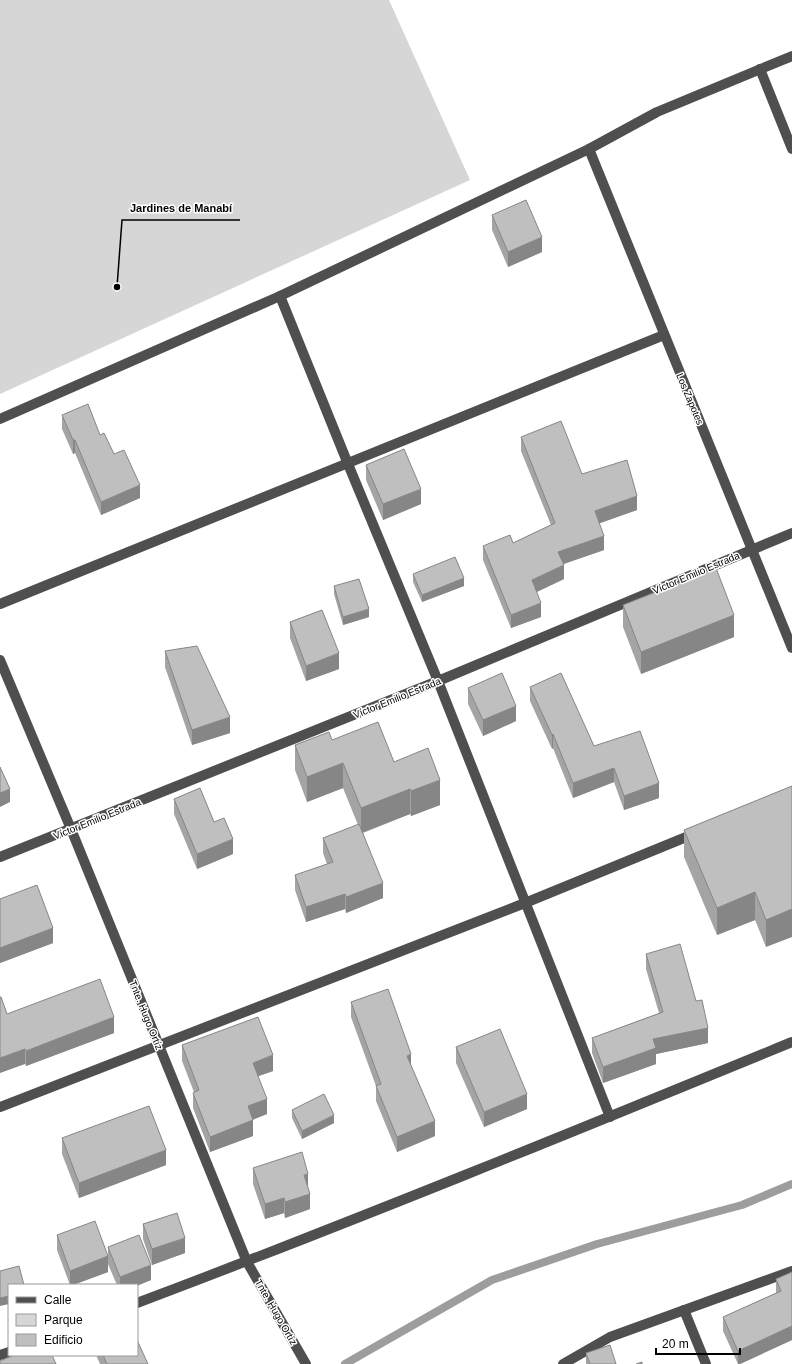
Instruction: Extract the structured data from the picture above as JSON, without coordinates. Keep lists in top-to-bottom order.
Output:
{
  "streets": {
    "street": ["Los Zapotes", "Víctor Emilio Estrada", "Tnte. Hugo Ortíz"]
  },
  "crossings": [
    ["Los Zapotes", "Víctor Emilio Estrada"],
    ["Víctor Emilio Estrada", "Tnte. Hugo Ortíz"]
  ],
  "places": ["Jardines de Manabí"],
  "legend": ["Calle", "Parque", "Edificio"],
  "scale_bar": "20 m"
}
